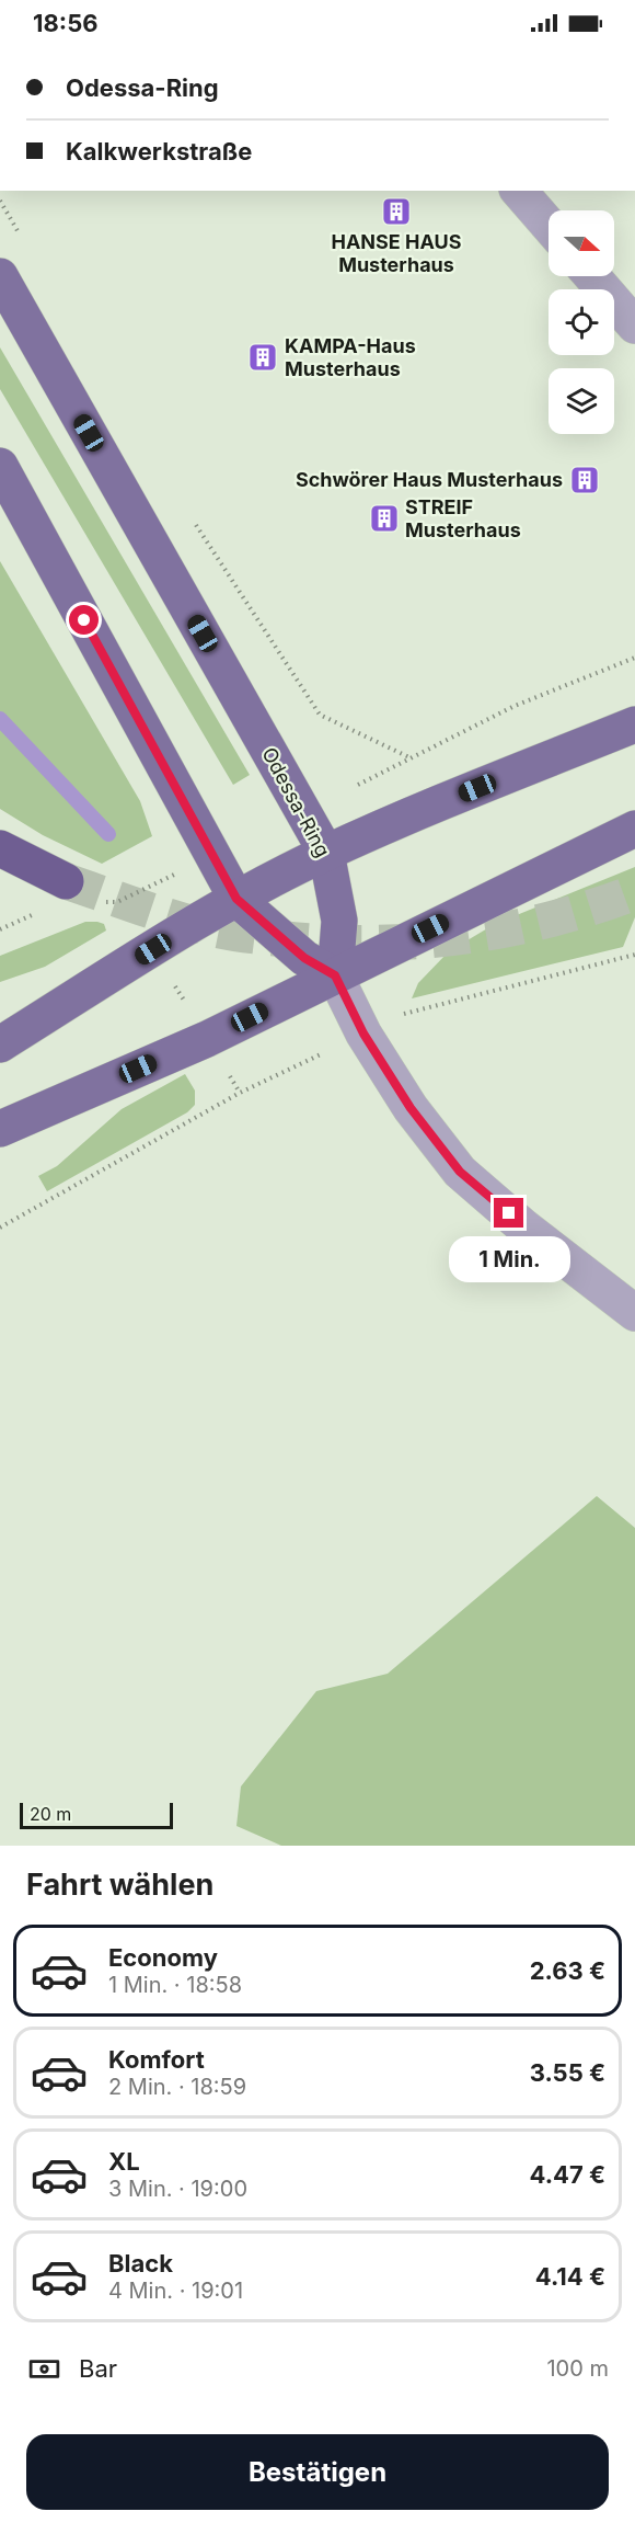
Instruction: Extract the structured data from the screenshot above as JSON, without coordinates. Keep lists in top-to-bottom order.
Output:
{
  "streets": {
    "main road": ["Odessa-Ring"]
  },
  "places": {
    "building": [
      "HANSE HAUS Musterhaus",
      "KAMPA-Haus Musterhaus",
      "Schwörer Haus Musterhaus",
      "STREIF Musterhaus"
    ]
  },
  "scale_bar": "20 m",
  "north": "right",
  "page": {
    "status": "18:56",
    "banner": ["Odessa-Ring", "Kalkwerkstraße"],
    "bubble": "1 Min.",
    "scale": "20 m",
    "heading": "Fahrt wählen",
    "list": [
      {
        "name": "Economy",
        "note": "1 Min. · 18:58",
        "value": "2.63 €"
      },
      {
        "name": "Komfort",
        "note": "2 Min. · 18:59",
        "value": "3.55 €"
      },
      {
        "name": "XL",
        "note": "3 Min. · 19:00",
        "value": "4.47 €"
      },
      {
        "name": "Black",
        "note": "4 Min. · 19:01",
        "value": "4.14 €"
      }
    ],
    "pay": ["Bar", "100 m"],
    "buttons": "Bestätigen"
  }
}
